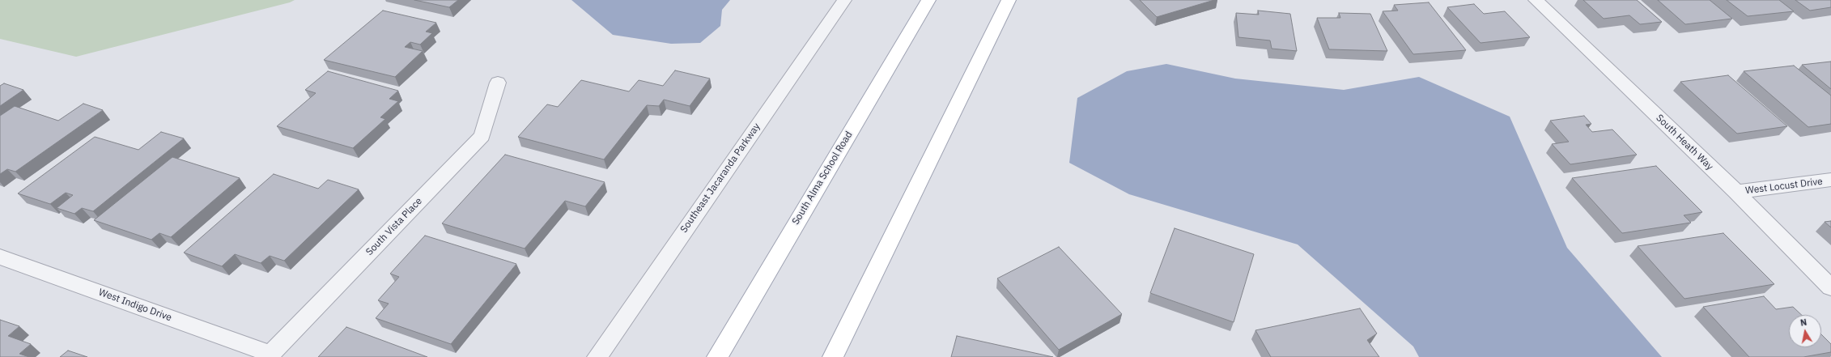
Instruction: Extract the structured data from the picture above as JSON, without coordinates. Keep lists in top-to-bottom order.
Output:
{
  "streets": {
    "main road": ["South Alma School Road"],
    "street": [
      "South Heath Way",
      "Southeast Jacaranda Parkway",
      "West Locust Drive",
      "South Vista Place",
      "West Indigo Drive"
    ]
  },
  "crossings": [
    ["South Heath Way", "West Locust Drive"],
    ["South Vista Place", "West Indigo Drive"]
  ],
  "north": "top"
}
